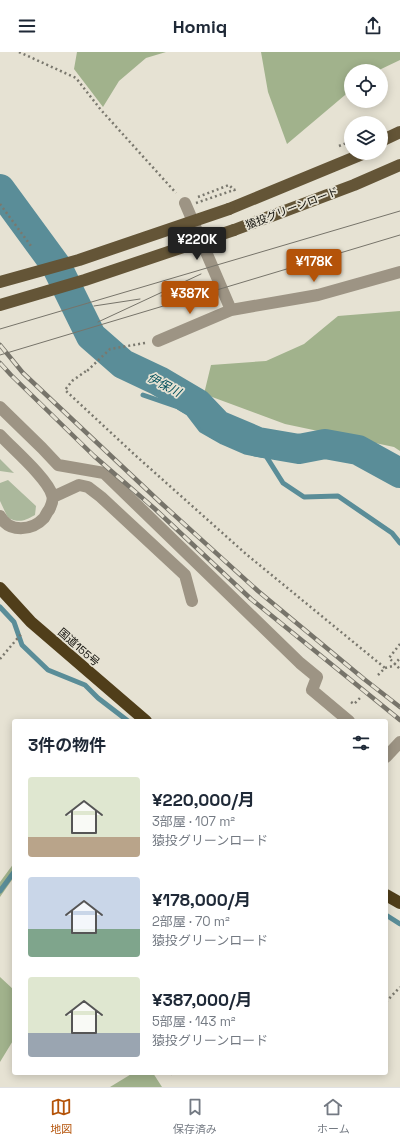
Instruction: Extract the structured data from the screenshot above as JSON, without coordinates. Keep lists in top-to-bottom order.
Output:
{
  "streets": {
    "highway": ["国道155号"],
    "main road": ["猿投グリーンロード"]
  },
  "water": ["伊保川"],
  "page": {
    "header": "Homiq",
    "price": ["¥220K", "¥178K", "¥387K"],
    "heading": "3件の物件",
    "list": [
      {
        "name": "¥220,000/月",
        "note": "3部屋 · 107 m² · 猿投グリーンロード"
      },
      {
        "name": "¥178,000/月",
        "note": "2部屋 · 70 m² · 猿投グリーンロード"
      },
      {
        "name": "¥387,000/月",
        "note": "5部屋 · 143 m² · 猿投グリーンロード"
      }
    ],
    "tabs": ["地図", "保存済み", "ホーム"]
  }
}
